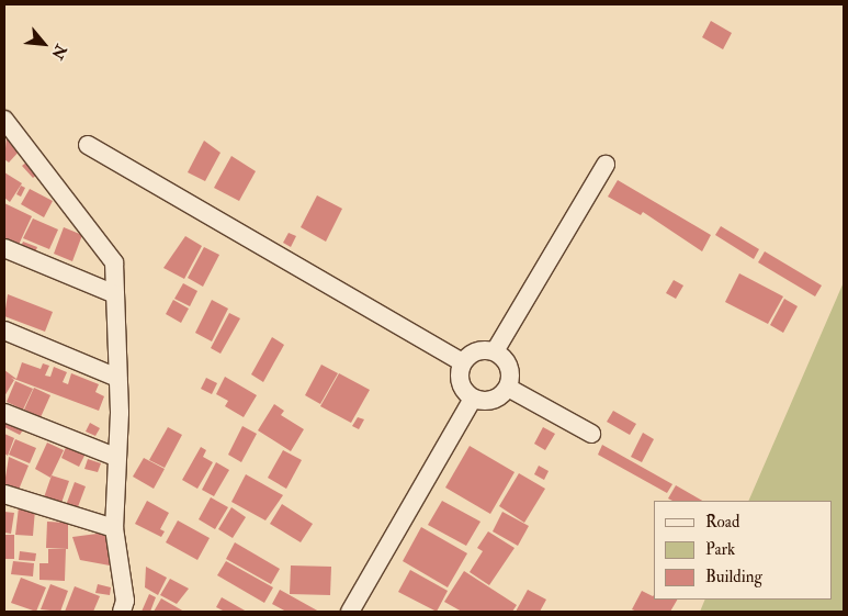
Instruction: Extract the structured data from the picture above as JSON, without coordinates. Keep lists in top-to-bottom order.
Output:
{
  "legend": ["Road", "Park", "Building"],
  "north": "bottom right"
}
